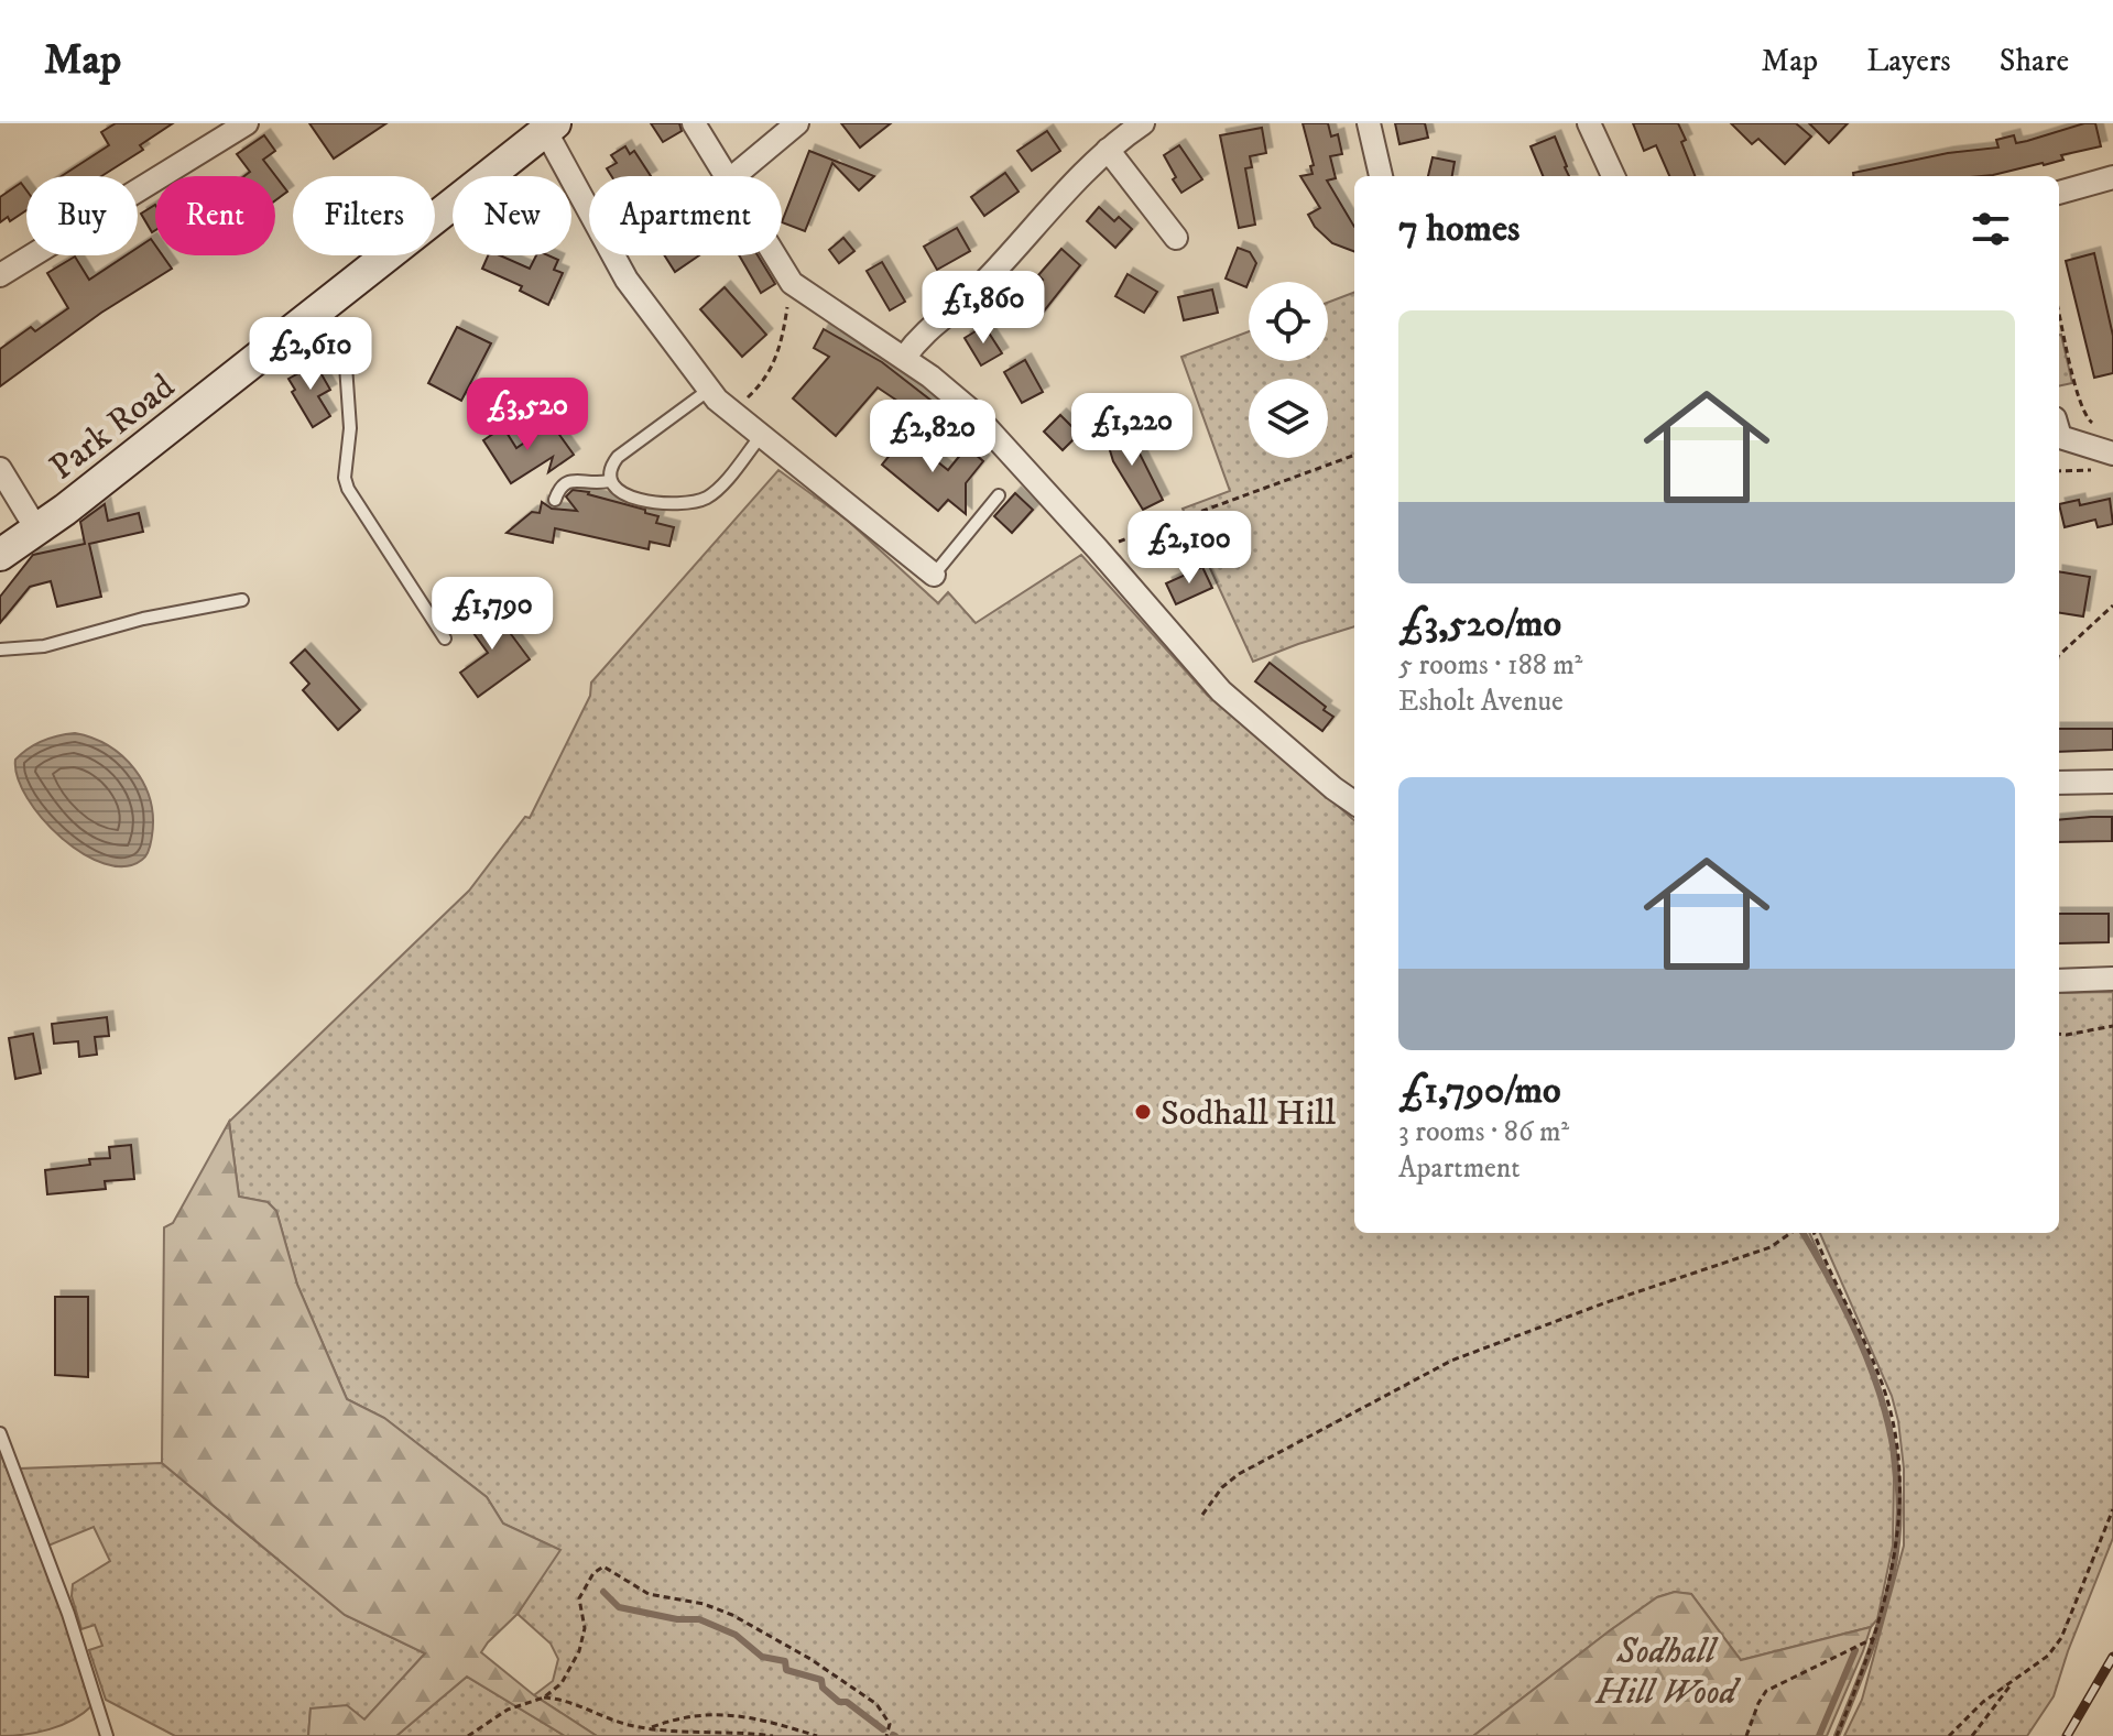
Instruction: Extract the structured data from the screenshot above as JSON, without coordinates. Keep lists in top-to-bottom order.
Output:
{
  "streets": {
    "main road": ["Park Road"]
  },
  "parks": ["Sodhall Hill Wood"],
  "places": ["Sodhall Hill"],
  "page": {
    "header": "Map",
    "nav": ["Map", "Layers", "Share"],
    "chip": [
      "Buy",
      "Rent",
      "Filters",
      "New",
      "Apartment"
    ],
    "heading": "7 homes",
    "price": [
      "£1,860",
      "£2,610",
      "£3,520",
      "£1,220",
      "£2,820",
      "£2,100",
      "£1,790"
    ],
    "list": [
      {
        "name": "£3,520/mo",
        "note": "5 rooms · 188 m² · Esholt Avenue"
      },
      {
        "name": "£1,790/mo",
        "note": "3 rooms · 86 m² · Apartment"
      }
    ]
  }
}
